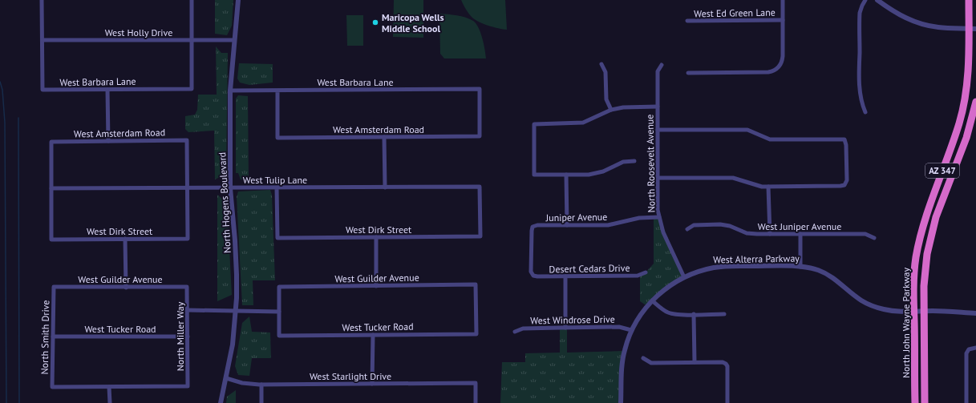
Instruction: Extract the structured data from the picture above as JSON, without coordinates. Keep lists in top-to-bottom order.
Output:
{
  "streets": {
    "highway": ["AZ 347", "North John Wayne Parkway"],
    "street": [
      "West Ed Green Lane",
      "West Holly Drive",
      "West Barbara Lane",
      "West Amsterdam Road",
      "North Roosevelt Avenue",
      "West Tulip Lane",
      "North Hogens Boulevard",
      "Juniper Avenue",
      "West Juniper Avenue",
      "West Dirk Street",
      "West Alterra Parkway",
      "Desert Cedars Drive",
      "West Guilder Avenue",
      "West Windrose Drive",
      "West Tucker Road",
      "North Miller Way",
      "North Smith Drive",
      "West Starlight Drive"
    ]
  },
  "crossings": [
    ["West Holly Drive", "West Barbara Lane"],
    ["West Holly Drive", "North Hogens Boulevard"],
    ["West Barbara Lane", "West Amsterdam Road"],
    ["West Barbara Lane", "North Hogens Boulevard"],
    ["West Amsterdam Road", "West Tulip Lane"],
    ["West Amsterdam Road", "West Dirk Street"],
    ["North Roosevelt Avenue", "Juniper Avenue"],
    ["North Roosevelt Avenue", "West Alterra Parkway"],
    ["West Tulip Lane", "North Hogens Boulevard"],
    ["West Tulip Lane", "West Dirk Street"],
    ["North Hogens Boulevard", "West Starlight Drive"],
    ["Juniper Avenue", "Desert Cedars Drive"],
    ["West Alterra Parkway", "West Windrose Drive"],
    ["West Alterra Parkway", "North John Wayne Parkway"],
    ["West Guilder Avenue", "West Tucker Road"],
    ["West Guilder Avenue", "North Miller Way"],
    ["West Guilder Avenue", "North Smith Drive"],
    ["West Tucker Road", "North Miller Way"],
    ["West Tucker Road", "North Smith Drive"],
    ["North Miller Way", "North Smith Drive"]
  ],
  "places": ["Maricopa Wells Middle School"]
}
